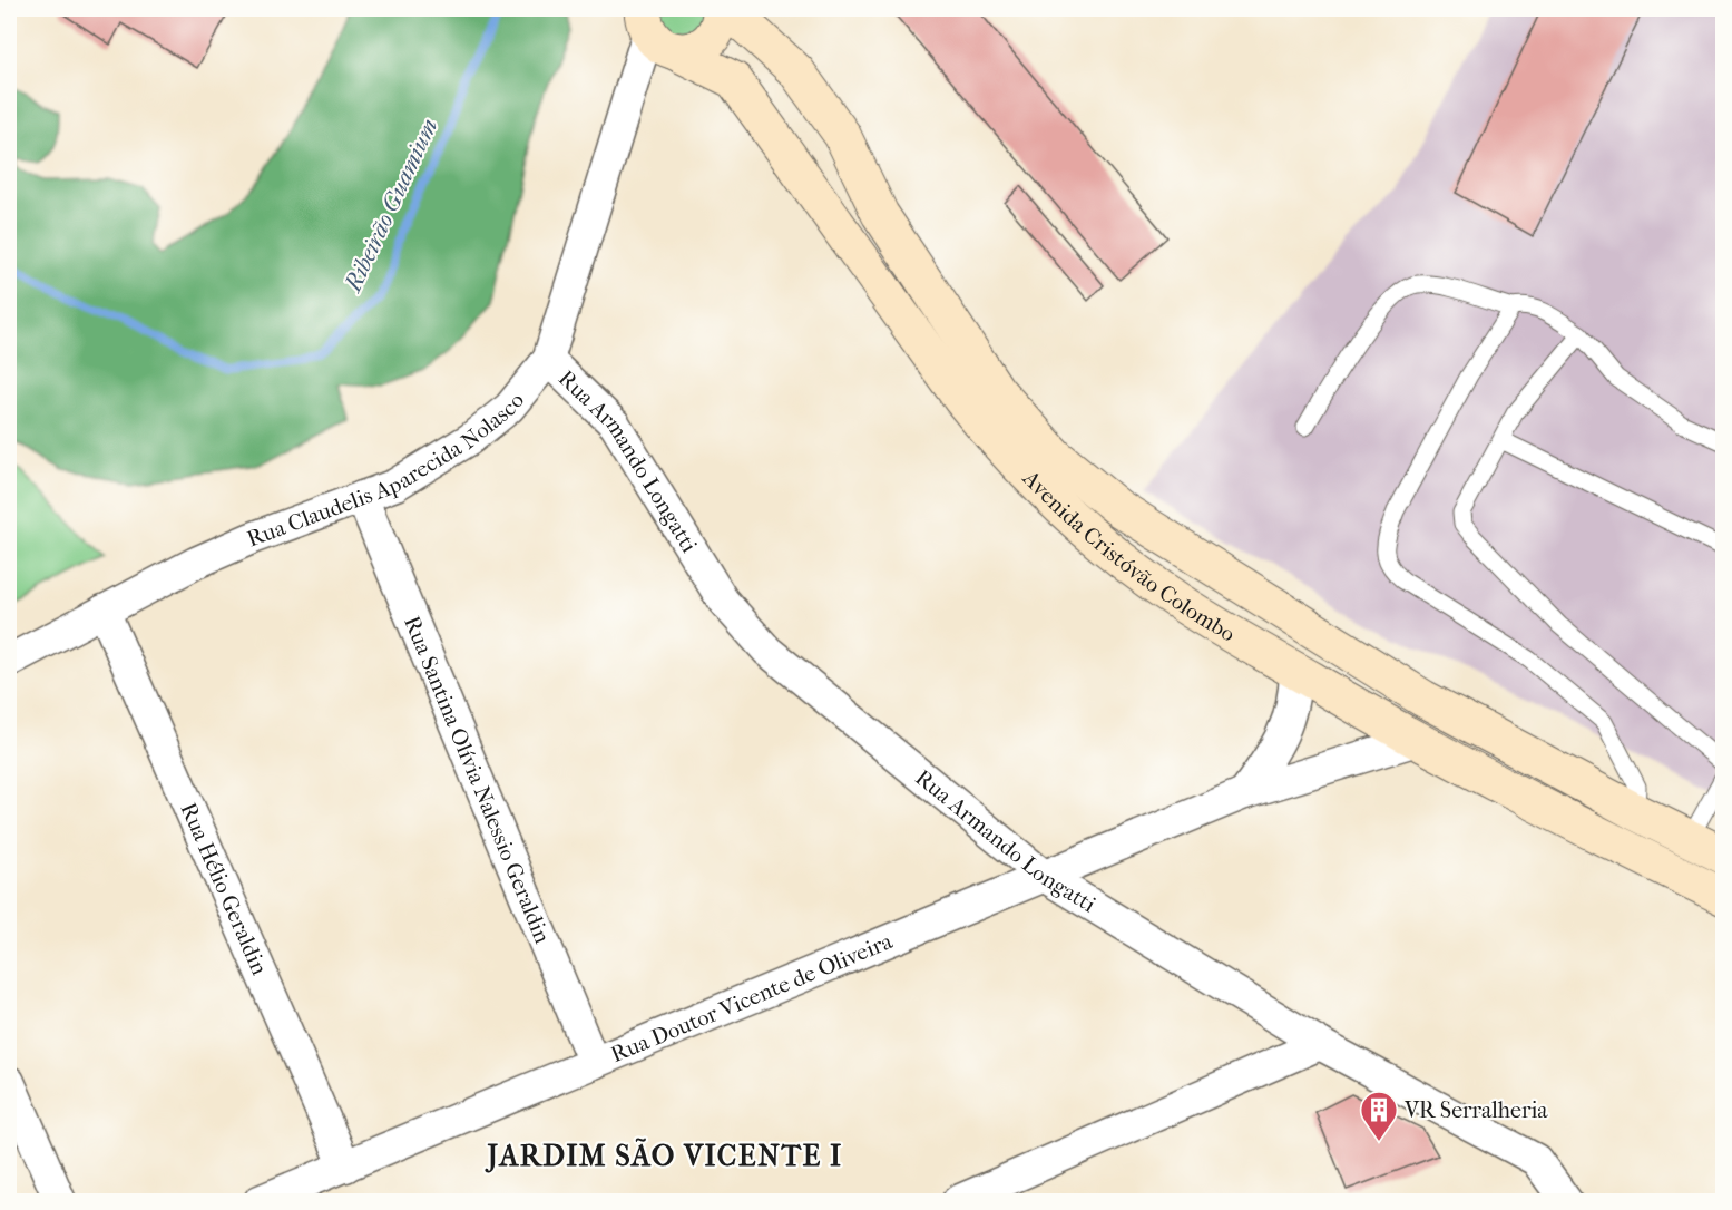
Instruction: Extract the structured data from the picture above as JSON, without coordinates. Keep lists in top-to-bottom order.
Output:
{
  "streets": {
    "main road": ["Avenida Cristóvão Colombo"],
    "street": [
      "Rua Armando Longatti",
      "Rua Claudelis Aparecida Nolasco",
      "Rua Santina Olívia Nalessio Geraldin",
      "Rua Hélio Geraldin",
      "Rua Doutor Vicente de Oliveira"
    ]
  },
  "crossings": [
    ["Rua Armando Longatti", "Rua Claudelis Aparecida Nolasco"],
    ["Rua Armando Longatti", "Rua Doutor Vicente de Oliveira"],
    ["Rua Claudelis Aparecida Nolasco", "Avenida Cristóvão Colombo"],
    ["Rua Claudelis Aparecida Nolasco", "Rua Santina Olívia Nalessio Geraldin"],
    ["Rua Claudelis Aparecida Nolasco", "Rua Hélio Geraldin"],
    ["Avenida Cristóvão Colombo", "Rua Doutor Vicente de Oliveira"],
    ["Rua Santina Olívia Nalessio Geraldin", "Rua Doutor Vicente de Oliveira"],
    ["Rua Hélio Geraldin", "Rua Doutor Vicente de Oliveira"]
  ],
  "districts": ["JARDIM SÃO VICENTE I"],
  "water": ["Ribeirão Guamium"],
  "places": {
    "building": ["VR Serralheria"]
  }
}
